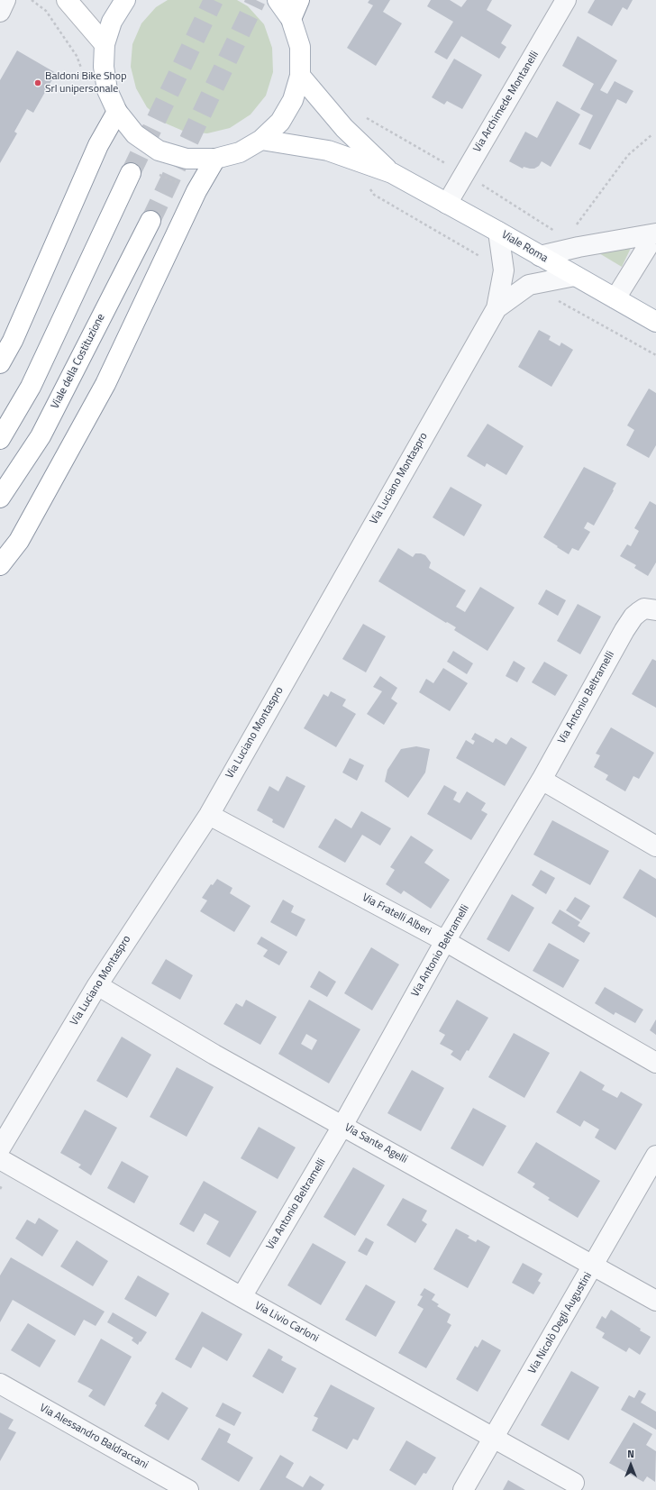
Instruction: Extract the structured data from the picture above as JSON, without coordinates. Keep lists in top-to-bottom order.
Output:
{
  "streets": {
    "main road": ["Viale Roma", "Viale della Costituzione"],
    "street": [
      "Via Archimede Montanelli",
      "Via Luciano Montaspro",
      "Via Antonio Beltramelli",
      "Via Fratelli Alberi",
      "Via Sante Agelli",
      "Via Livio Carloni",
      "Via Nicolò Degli Augustini",
      "Via Alessandro Baldraccani"
    ]
  },
  "crossings": [
    ["Via Archimede Montanelli", "Viale Roma"],
    ["Viale Roma", "Via Luciano Montaspro"],
    ["Via Luciano Montaspro", "Via Fratelli Alberi"],
    ["Via Luciano Montaspro", "Via Sante Agelli"],
    ["Via Antonio Beltramelli", "Via Fratelli Alberi"],
    ["Via Antonio Beltramelli", "Via Sante Agelli"],
    ["Via Antonio Beltramelli", "Via Livio Carloni"],
    ["Via Sante Agelli", "Via Nicolò Degli Augustini"],
    ["Via Livio Carloni", "Via Nicolò Degli Augustini"]
  ],
  "places": ["Baldoni Bike Shop Srl unipersonale"],
  "north": "top"
}
